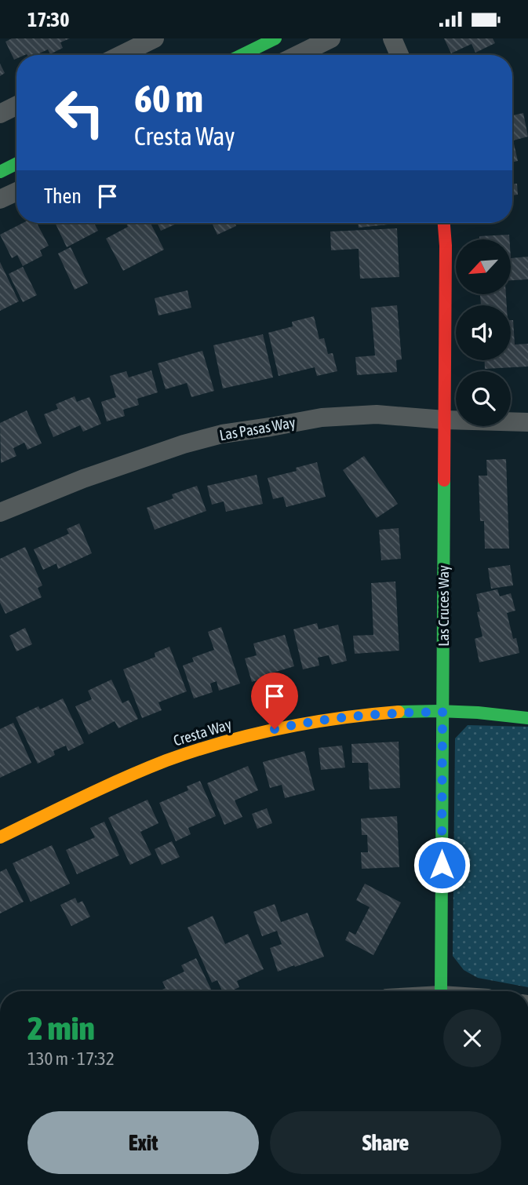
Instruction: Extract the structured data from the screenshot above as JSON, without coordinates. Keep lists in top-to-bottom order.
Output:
{
  "streets": {
    "street": ["Las Pasas Way", "Las Cruces Way", "Cresta Way"]
  },
  "crossings": [
    ["Las Pasas Way", "Las Cruces Way"],
    ["Las Cruces Way", "Cresta Way"]
  ],
  "north": "bottom left",
  "page": {
    "status": "17:30",
    "turn": ["60 m", "Cresta Way"],
    "then": "Then",
    "heading": ["2 min", "130 m · 17:32"],
    "buttons": ["Exit", "Share"]
  }
}
